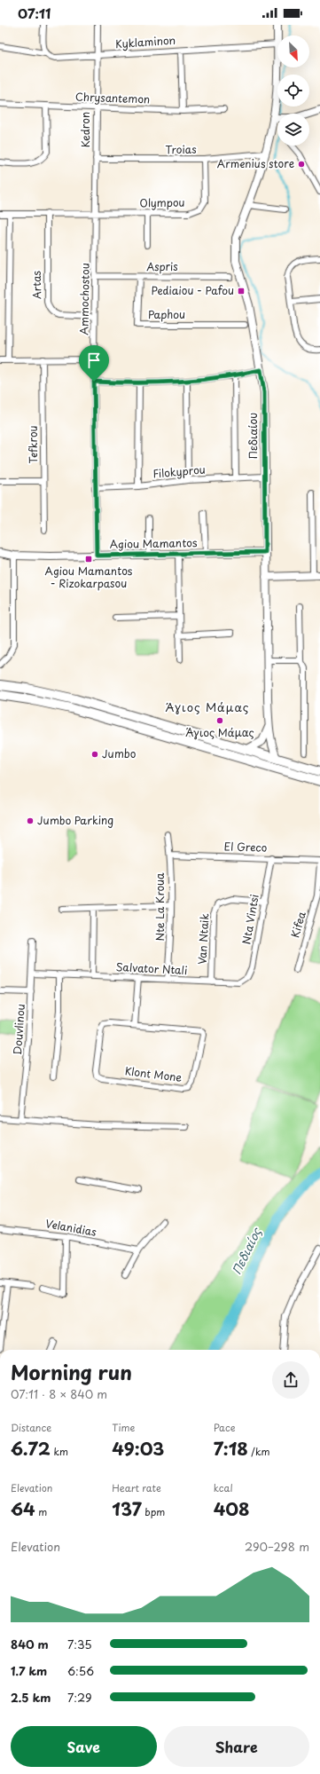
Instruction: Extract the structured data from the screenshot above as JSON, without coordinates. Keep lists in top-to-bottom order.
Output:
{
  "streets": {
    "street": [
      "Kyklaminon",
      "Chrysantemon",
      "Kedron",
      "Troias",
      "Olympou",
      "Aspris",
      "Artas",
      "Ammochostou",
      "Paphou",
      "Πεδιαίου",
      "Tefkrou",
      "Filokyprou",
      "Agiou Mamantos",
      "El Greco",
      "Nte La Kroua",
      "Nta Vintsi",
      "Kifea",
      "Van Ntaik",
      "Salvator Ntali",
      "Douvlinou",
      "Klont Mone",
      "Velanidias"
    ]
  },
  "crossings": [
    ["Kyklaminon", "Kedron"],
    ["Chrysantemon", "Kedron"],
    ["Kedron", "Troias"],
    ["Kedron", "Olympou"],
    ["Kedron", "Ammochostou"],
    ["Troias", "Olympou"],
    ["Troias", "Πεδιαίου"],
    ["Olympou", "Artas"],
    ["Olympou", "Ammochostou"],
    ["Aspris", "Ammochostou"],
    ["Aspris", "Paphou"],
    ["Artas", "Ammochostou"],
    ["Ammochostou", "Filokyprou"],
    ["Ammochostou", "Agiou Mamantos"],
    ["Πεδιαίου", "Filokyprou"],
    ["Πεδιαίου", "Agiou Mamantos"],
    ["El Greco", "Nte La Kroua"],
    ["El Greco", "Nta Vintsi"],
    ["Nte La Kroua", "Salvator Ntali"],
    ["Nta Vintsi", "Van Ntaik"],
    ["Nta Vintsi", "Salvator Ntali"],
    ["Van Ntaik", "Salvator Ntali"],
    ["Salvator Ntali", "Douvlinou"]
  ],
  "districts": ["Άγιος Μάμας"],
  "water": ["Πεδιαίος"],
  "places": {
    "other": [
      "Armenius store",
      "Άγιος Μάμας",
      "Jumbo",
      "Jumbo Parking"
    ],
    "transit": ["Pediaiou - Pafou", "Agiou Mamantos - Rizokarpasou"]
  },
  "north": "bottom right",
  "page": {
    "status": "07:11",
    "heading": ["Morning run", "07:11 · 8 × 840 m"],
    "stats": [
      ["Distance", "6.72 km"],
      ["Time", "49:03"],
      ["Pace", "7:18 /km"],
      ["Elevation", "64 m"],
      ["Heart rate", "137 bpm"],
      ["kcal", "408"]
    ],
    "chart": ["Elevation", "290–298 m"],
    "list": [
      {
        "name": "840 m",
        "note": "7:35"
      },
      {
        "name": "1.7 km",
        "note": "6:56"
      },
      {
        "name": "2.5 km",
        "note": "7:29"
      }
    ],
    "buttons": ["Save", "Share"]
  }
}
